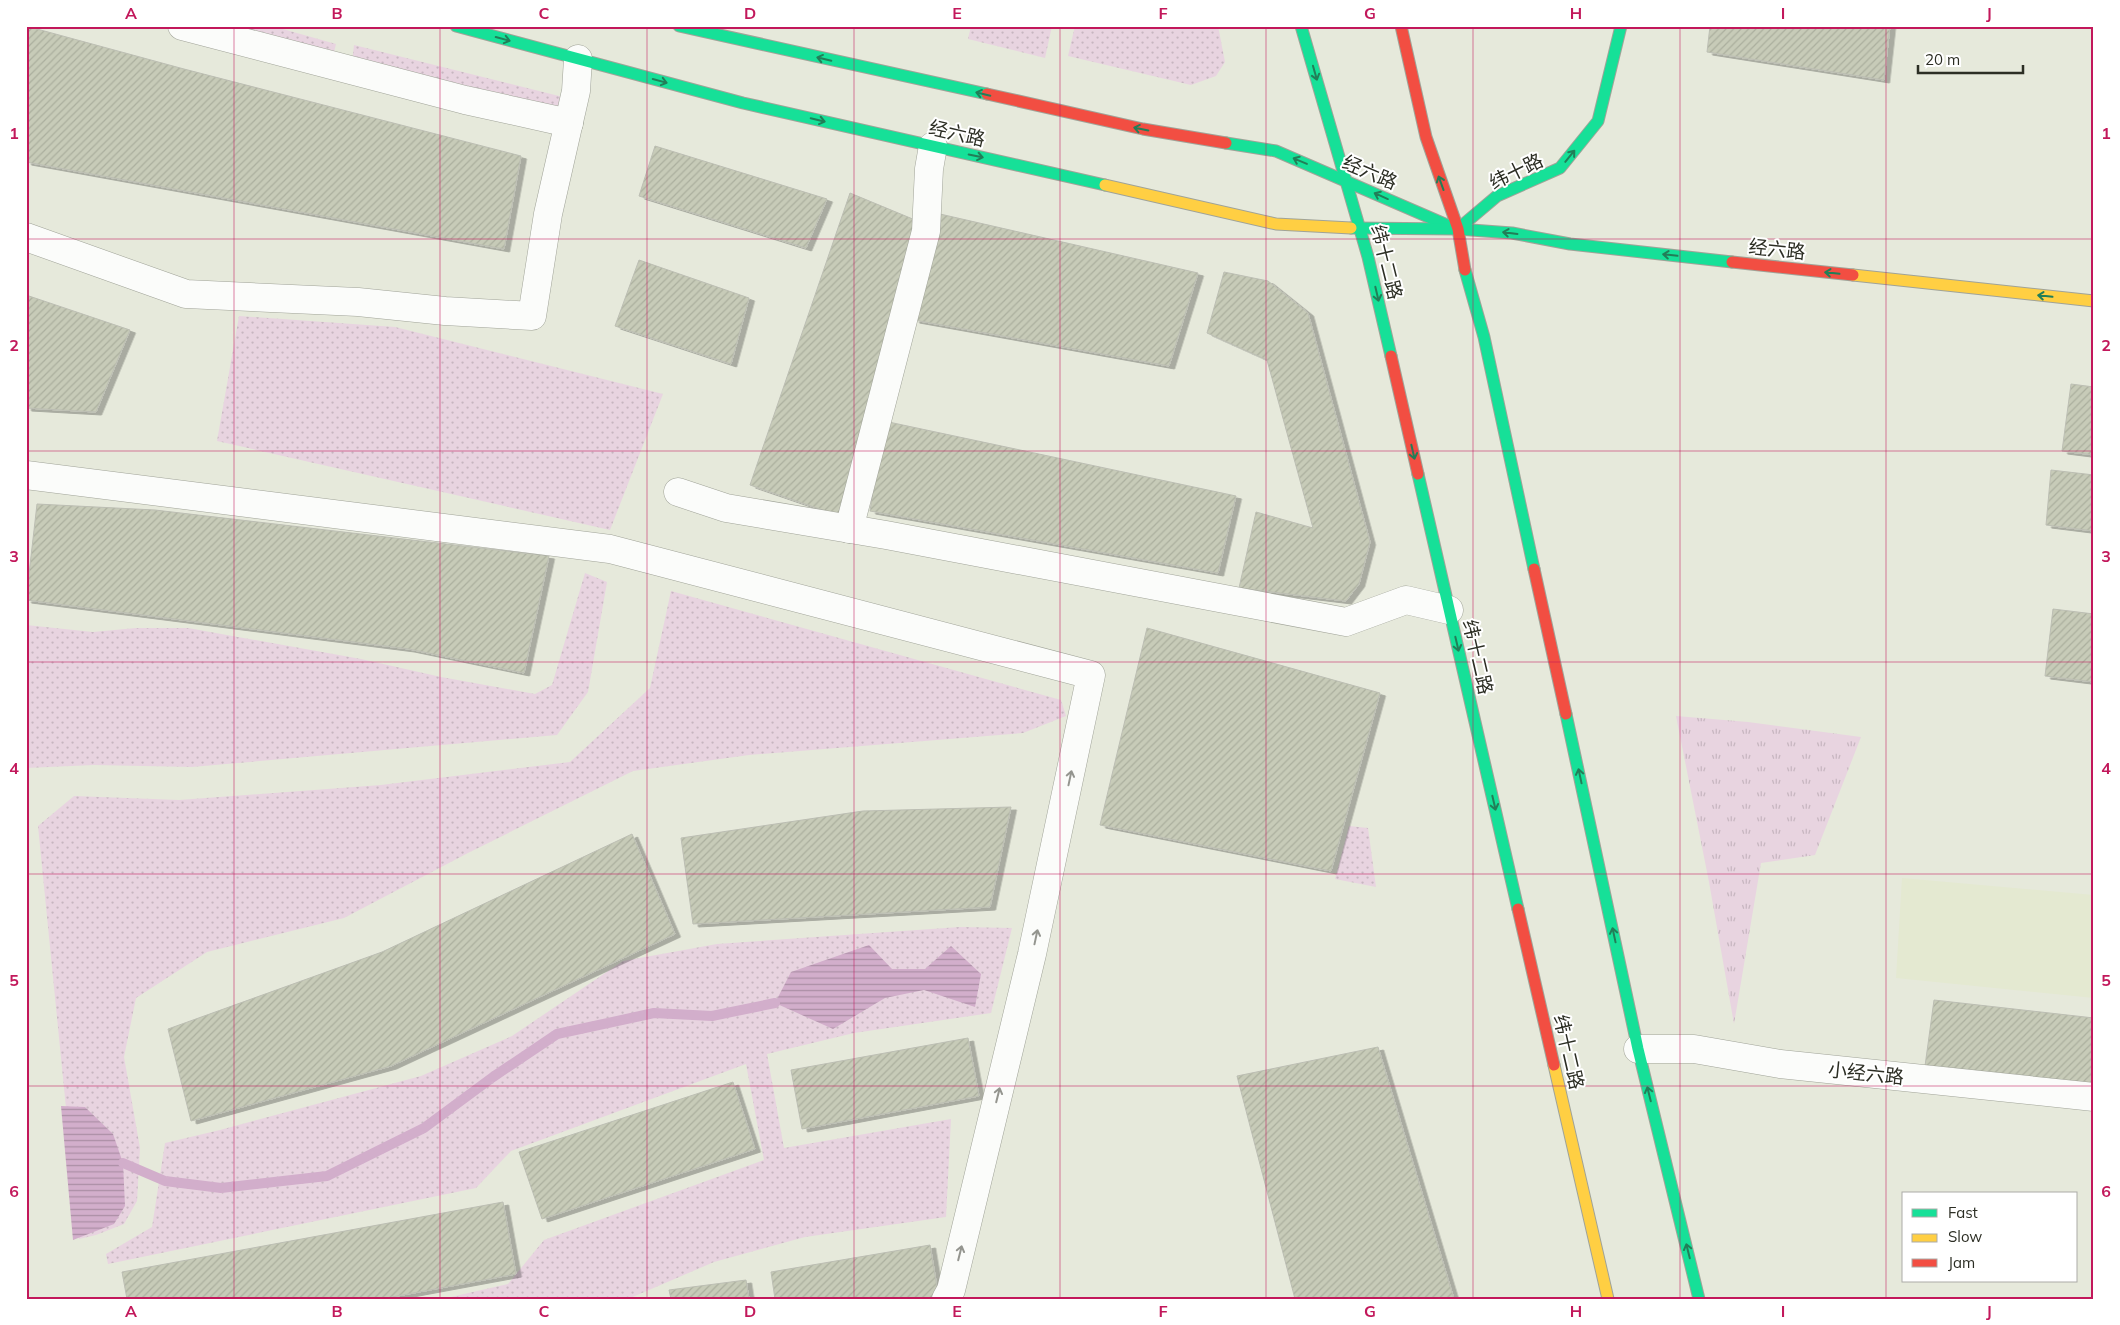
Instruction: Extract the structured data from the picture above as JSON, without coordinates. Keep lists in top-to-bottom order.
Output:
{
  "streets": {
    "main road": ["经六路", "纬十路", "纬十二路"],
    "street": ["小经六路"]
  },
  "crossings": [
    ["经六路", "纬十路"],
    ["经六路", "纬十二路"]
  ],
  "one_way": ["纬十路"],
  "legend": ["Fast", "Slow", "Jam"],
  "scale_bar": "20 m",
  "grid": {
    "columns": [
      "A",
      "B",
      "C",
      "D",
      "E",
      "F",
      "G",
      "H",
      "I",
      "J"
    ],
    "rows": [
      "1",
      "2",
      "3",
      "4",
      "5",
      "6"
    ]
  }
}
